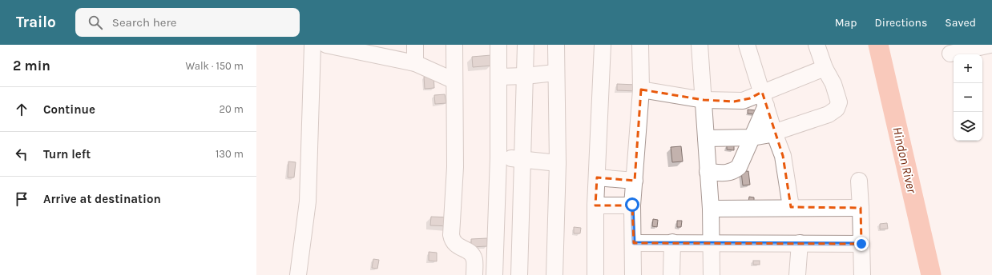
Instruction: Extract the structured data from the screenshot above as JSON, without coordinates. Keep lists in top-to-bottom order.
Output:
{
  "water": ["Hindon River"],
  "page": {
    "header": "Trailo",
    "search": "Search here",
    "nav": ["Map", "Directions", "Saved"],
    "heading": ["2 min", "Walk · 150 m"],
    "map_buttons": ["+", "−"],
    "list": [
      ["Continue", "20 m"],
      ["Turn left", "130 m"],
      "Arrive at destination"
    ]
  }
}
